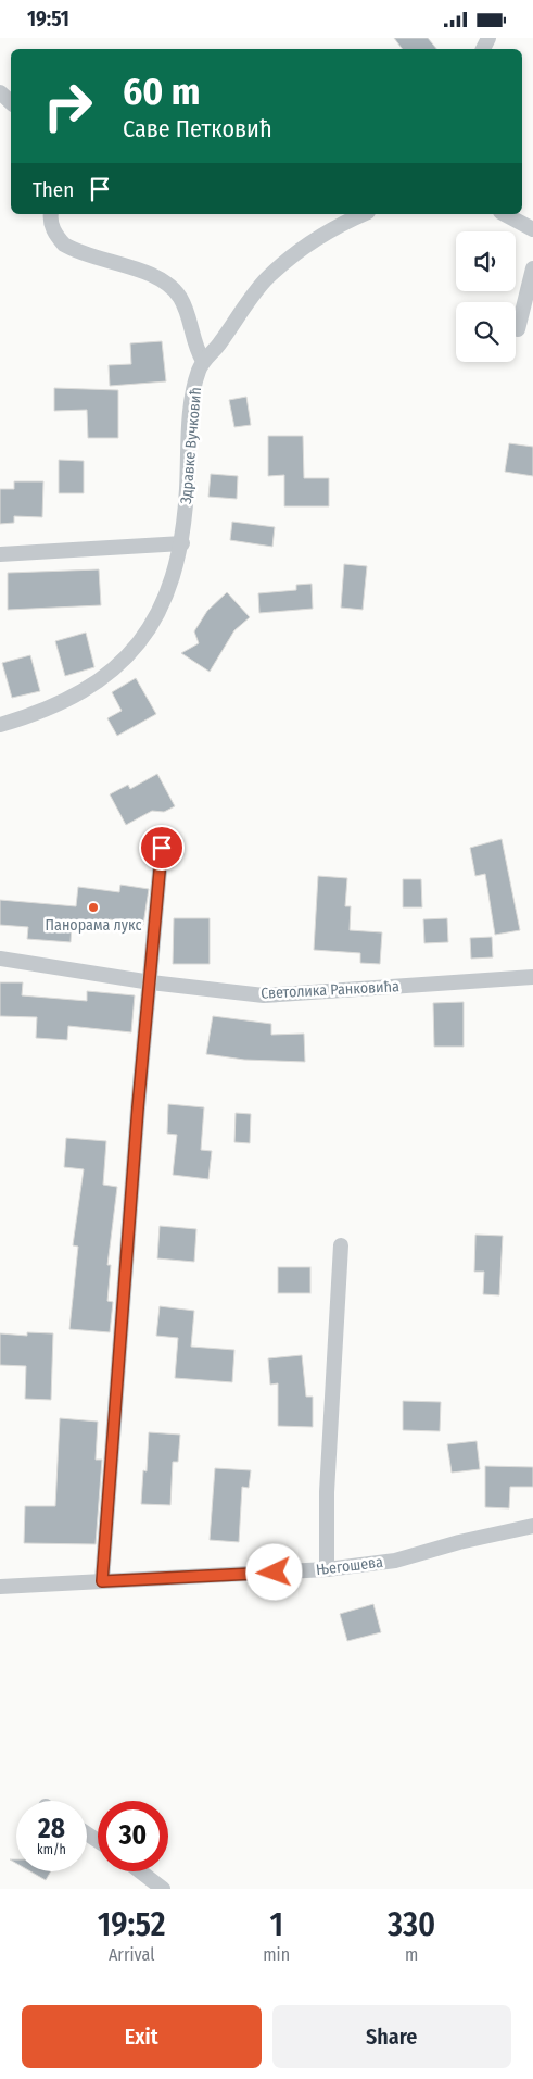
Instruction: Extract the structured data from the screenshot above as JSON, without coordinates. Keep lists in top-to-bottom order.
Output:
{
  "streets": {
    "street": ["Здравке Вучковић", "Светолика Ранковића", "Његошева"]
  },
  "places": ["Панорама лукс"],
  "page": {
    "status": "19:51",
    "turn": ["60 m", "Саве Петковић"],
    "then": "Then",
    "speed": "28 km/h",
    "limit": "30",
    "eta": [
      "19:52",
      "Arrival",
      "1",
      "min",
      "330",
      "m"
    ],
    "buttons": ["Exit", "Share"]
  }
}
